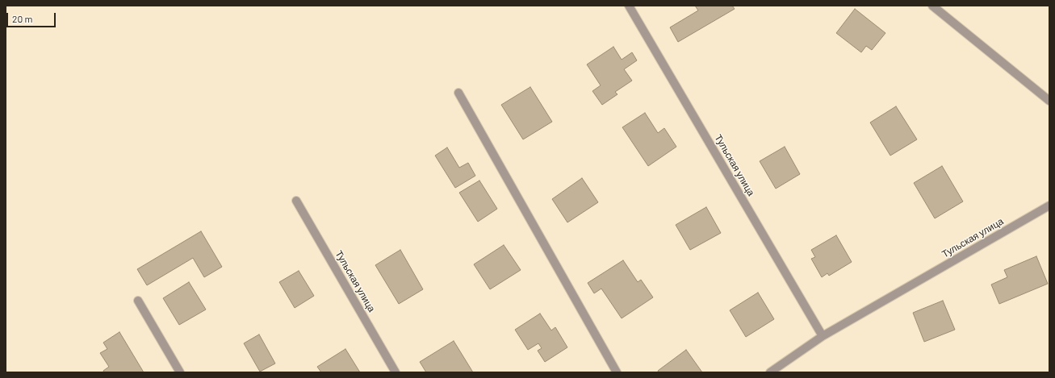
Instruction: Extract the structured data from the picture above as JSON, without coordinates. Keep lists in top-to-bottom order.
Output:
{
  "streets": {
    "street": ["Тульская улица"]
  },
  "scale_bar": "20 m"
}
